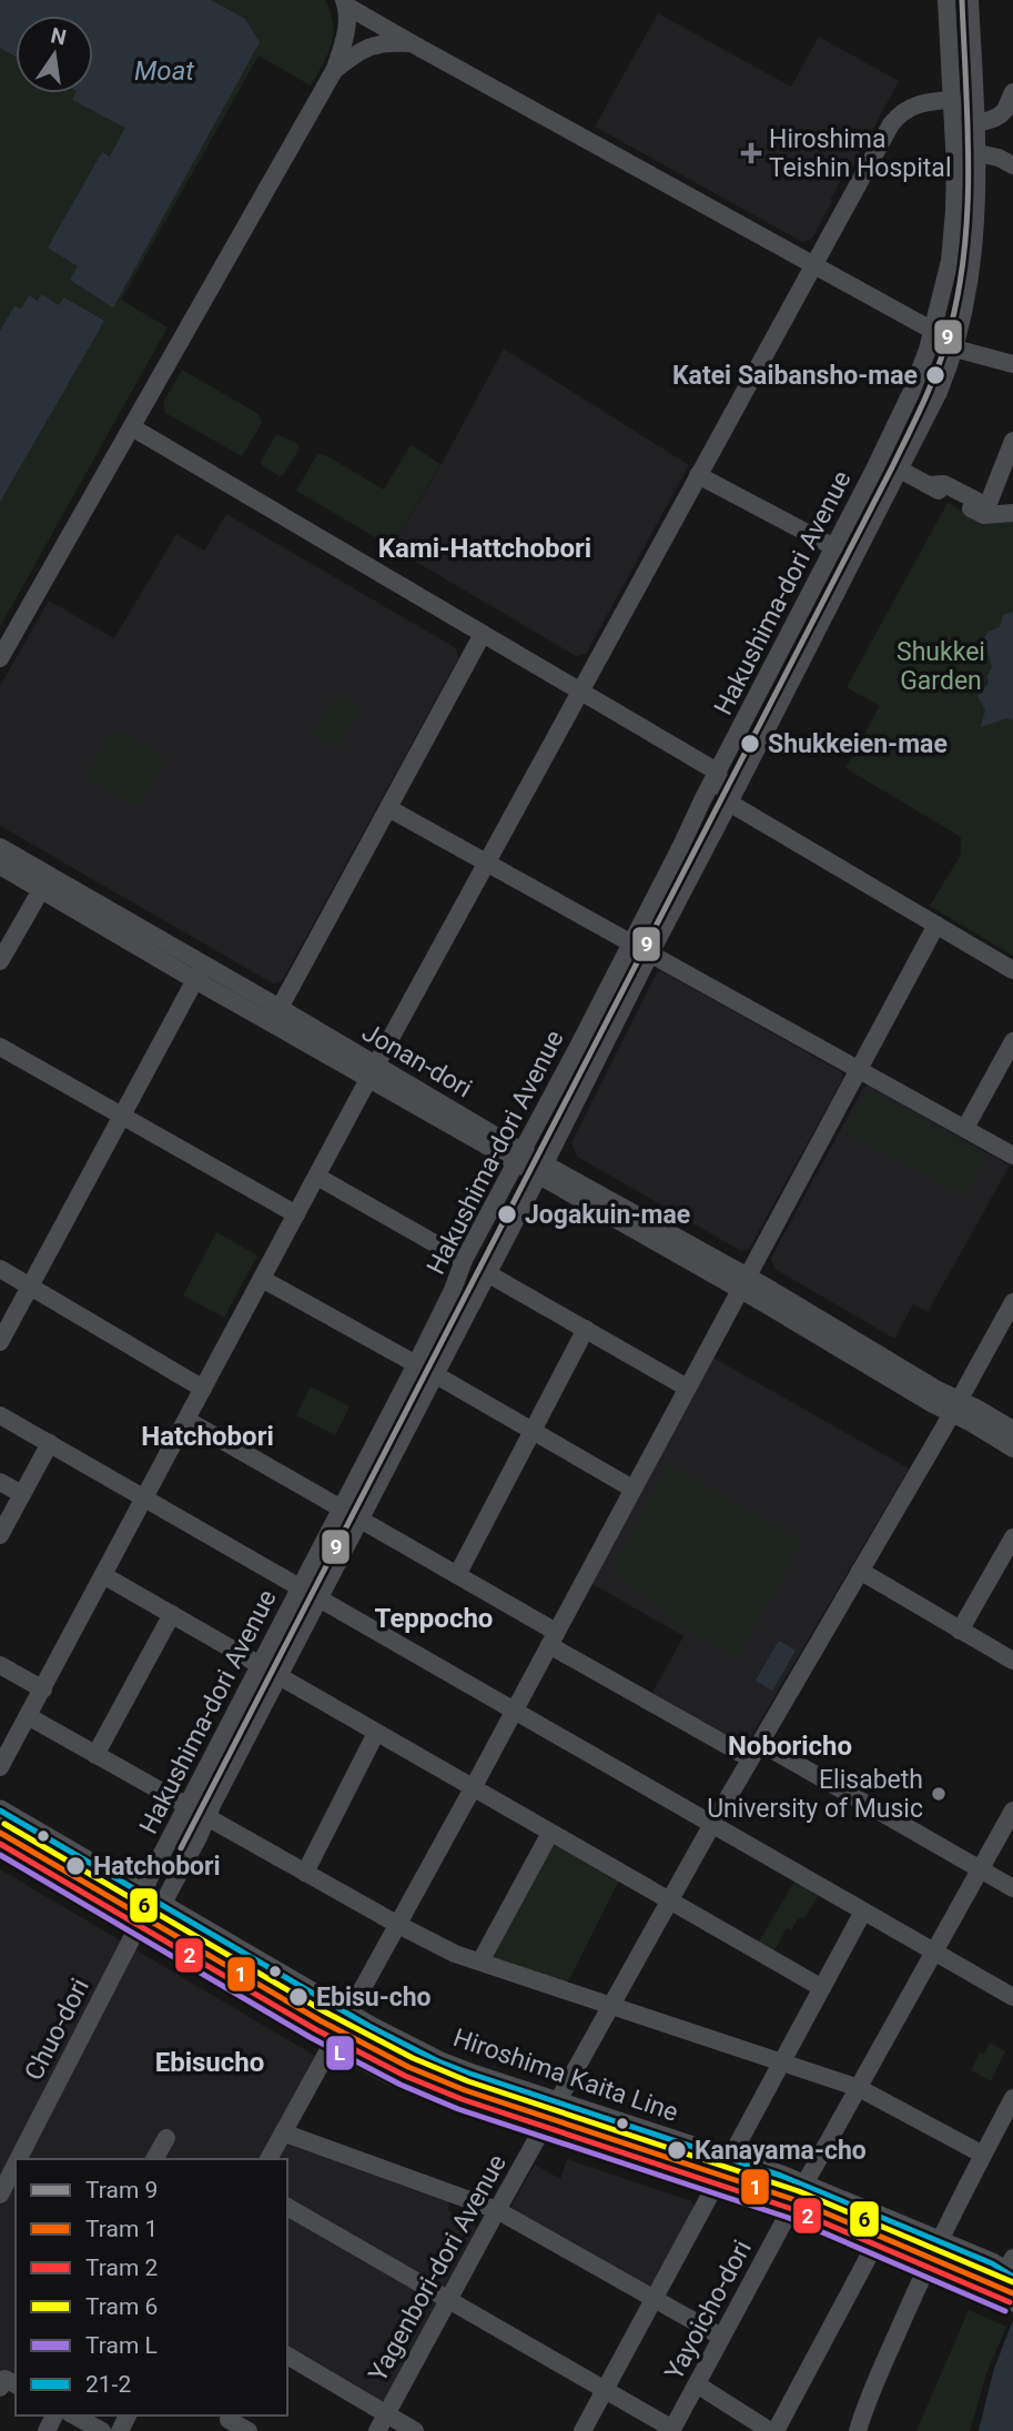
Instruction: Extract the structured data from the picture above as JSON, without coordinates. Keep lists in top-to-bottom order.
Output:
{
  "streets": {
    "main road": ["Hiroshima Kaita Line"],
    "street": [
      "Hakushima-dori Avenue",
      "Jonan-dori",
      "Chuo-dori",
      "Yagenbori-dori Avenue",
      "Yayoicho-dori"
    ]
  },
  "crossings": [
    ["Hakushima-dori Avenue", "Jonan-dori"],
    ["Hakushima-dori Avenue", "Chuo-dori"],
    ["Hakushima-dori Avenue", "Hiroshima Kaita Line"],
    ["Jonan-dori", "Yagenbori-dori Avenue"],
    ["Hiroshima Kaita Line", "Yagenbori-dori Avenue"],
    ["Hiroshima Kaita Line", "Yayoicho-dori"]
  ],
  "districts": [
    "Kami-Hattchobori",
    "Hatchobori",
    "Teppocho",
    "Noboricho",
    "Ebisucho"
  ],
  "water": ["Moat"],
  "parks": ["Shukkei Garden"],
  "places": {
    "health": ["Hiroshima Teishin Hospital"],
    "other": [
      "Katei Saibansho-mae",
      "Shukkeien-mae",
      "Jogakuin-mae",
      "Elisabeth University of Music",
      "Hatchobori",
      "Ebisu-cho",
      "Kanayama-cho"
    ]
  },
  "lines": [
    "tram line 9",
    "transit line 21-2",
    "tram line 6",
    "tram line 1",
    "tram line 2",
    "tram line L"
  ],
  "legend": [
    "Tram 9",
    "Tram 1",
    "Tram 2",
    "Tram 6",
    "Tram L",
    "21-2"
  ],
  "north": "top"
}
